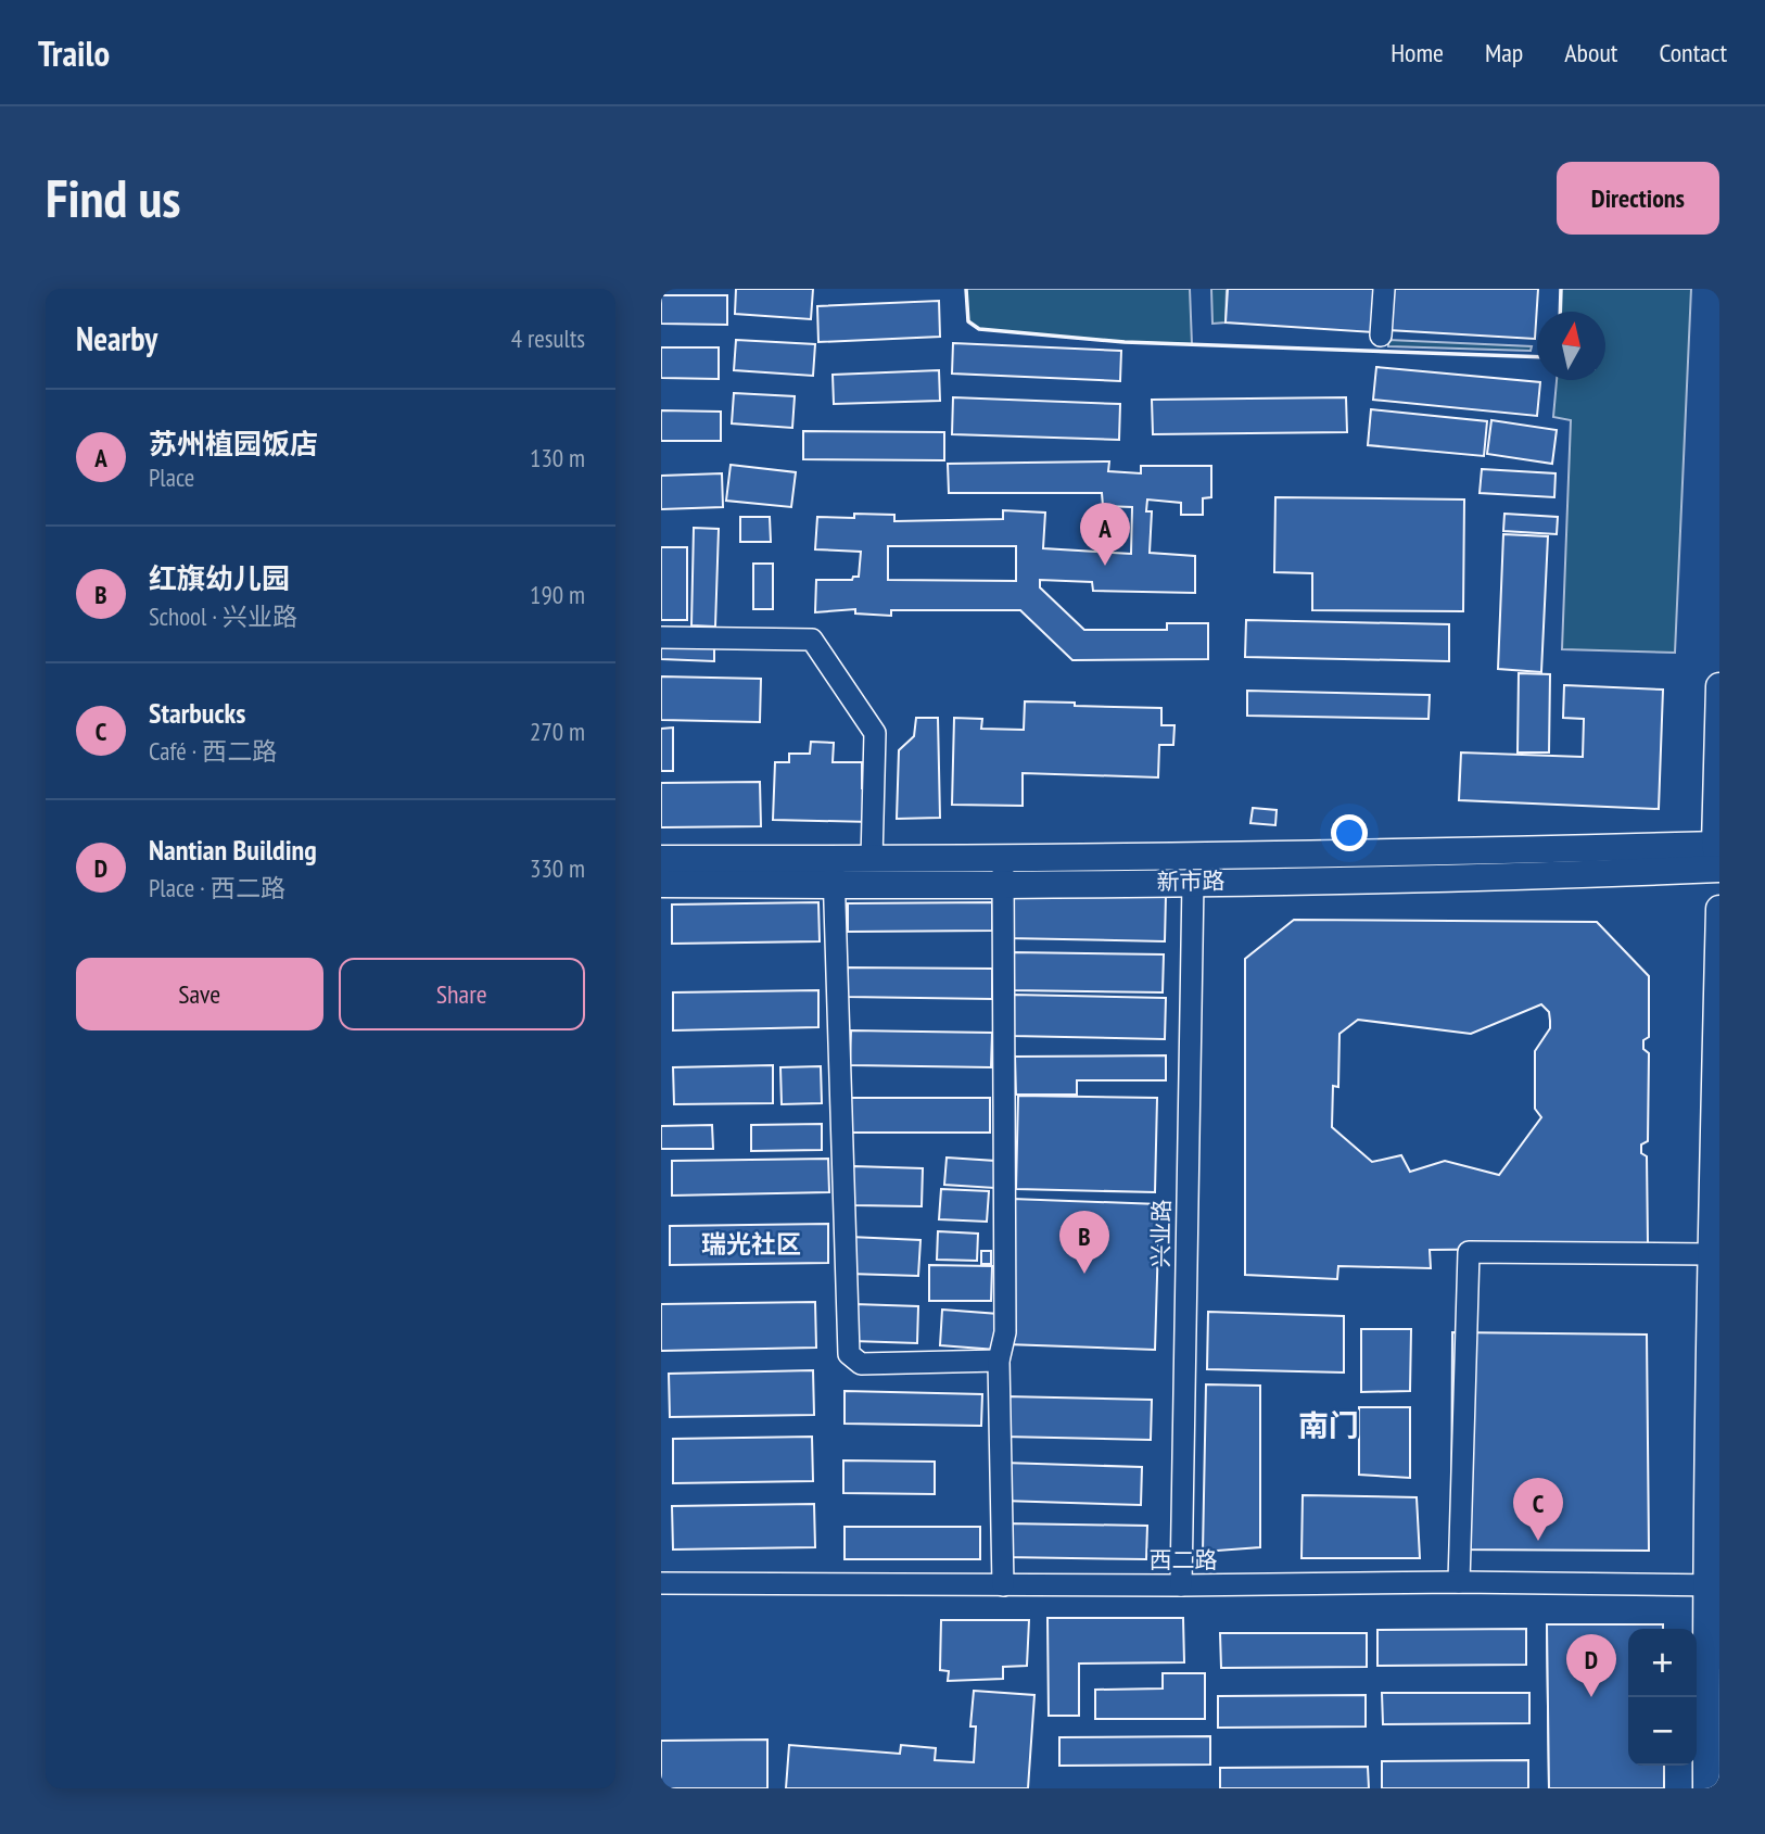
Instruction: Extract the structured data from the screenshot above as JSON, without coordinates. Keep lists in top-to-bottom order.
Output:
{
  "streets": {
    "main road": ["新市路"],
    "street": ["兴业路", "西二路"]
  },
  "crossings": [
    ["新市路", "兴业路"],
    ["兴业路", "西二路"]
  ],
  "districts": ["瑞光社区", "南门"],
  "north": "top",
  "page": {
    "header": "Trailo",
    "nav": [
      "Home",
      "Map",
      "About",
      "Contact"
    ],
    "buttons": [
      "Directions",
      ["Save", "Share"]
    ],
    "title": "Find us",
    "heading": ["Nearby", "4 results"],
    "list": [
      {
        "mark": "A",
        "name": "苏州植园饭店",
        "note": "Place",
        "value": "130 m"
      },
      {
        "mark": "B",
        "name": "红旗幼儿园",
        "note": "School · 兴业路",
        "value": "190 m"
      },
      {
        "mark": "C",
        "name": "Starbucks",
        "note": "Café · 西二路",
        "value": "270 m"
      },
      {
        "mark": "D",
        "name": "Nantian Building",
        "note": "Place · 西二路",
        "value": "330 m"
      }
    ],
    "pins": [
      "A",
      "B",
      "C",
      "D"
    ],
    "map_buttons": ["+", "−"]
  }
}
